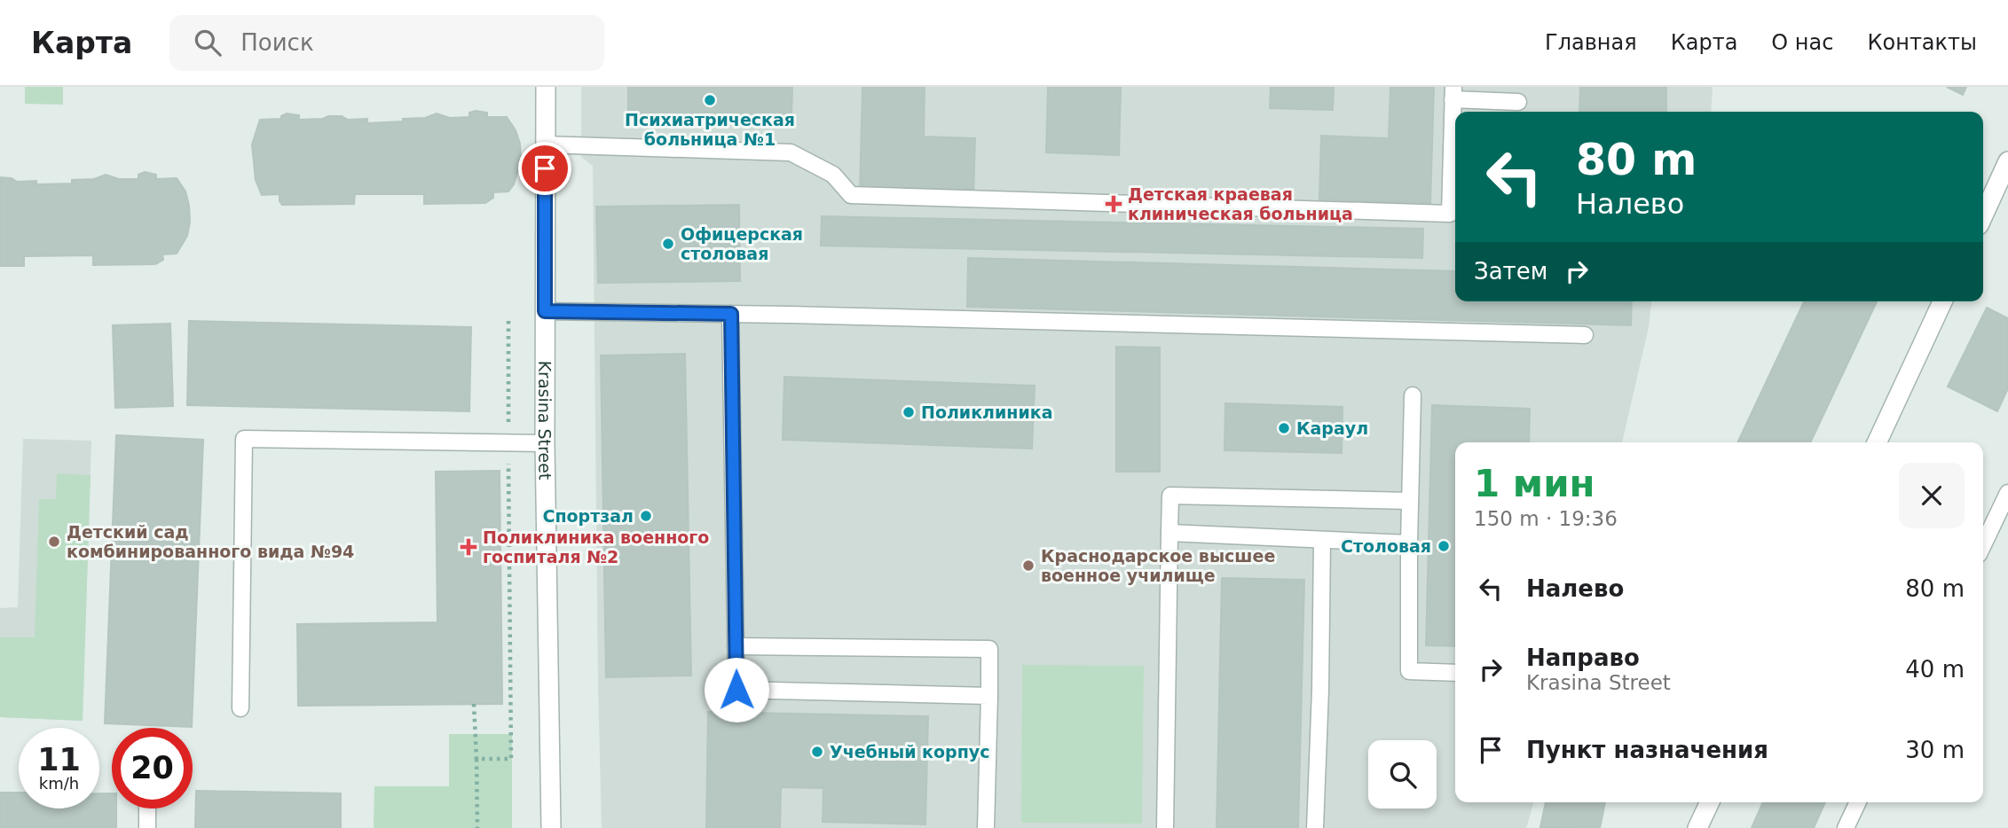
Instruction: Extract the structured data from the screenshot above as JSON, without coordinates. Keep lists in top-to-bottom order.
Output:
{
  "streets": {
    "street": ["Krasina Street"]
  },
  "places": {
    "other": [
      "Психиатрическая больница №1",
      "Офицерская столовая",
      "Поликлиника",
      "Караул",
      "Спортзал",
      "Детский сад комбинированного вида №94",
      "Столовая",
      "Краснодарское высшее военное училище",
      "Учебный корпус"
    ],
    "health": ["Детская краевая клиническая больница", "Поликлиника военного госпиталя №2"]
  },
  "page": {
    "header": "Карта",
    "search": "Поиск",
    "nav": [
      "Главная",
      "Карта",
      "О нас",
      "Контакты"
    ],
    "turn": ["80 m", "Налево"],
    "then": "Затем",
    "heading": ["1 мин", "150 m · 19:36"],
    "list": [
      {
        "name": "Налево",
        "value": "80 m"
      },
      {
        "name": "Направо",
        "note": "Krasina Street",
        "value": "40 m"
      },
      {
        "name": "Пункт назначения",
        "value": "30 m"
      }
    ],
    "speed": "11 km/h",
    "limit": "20"
  }
}
